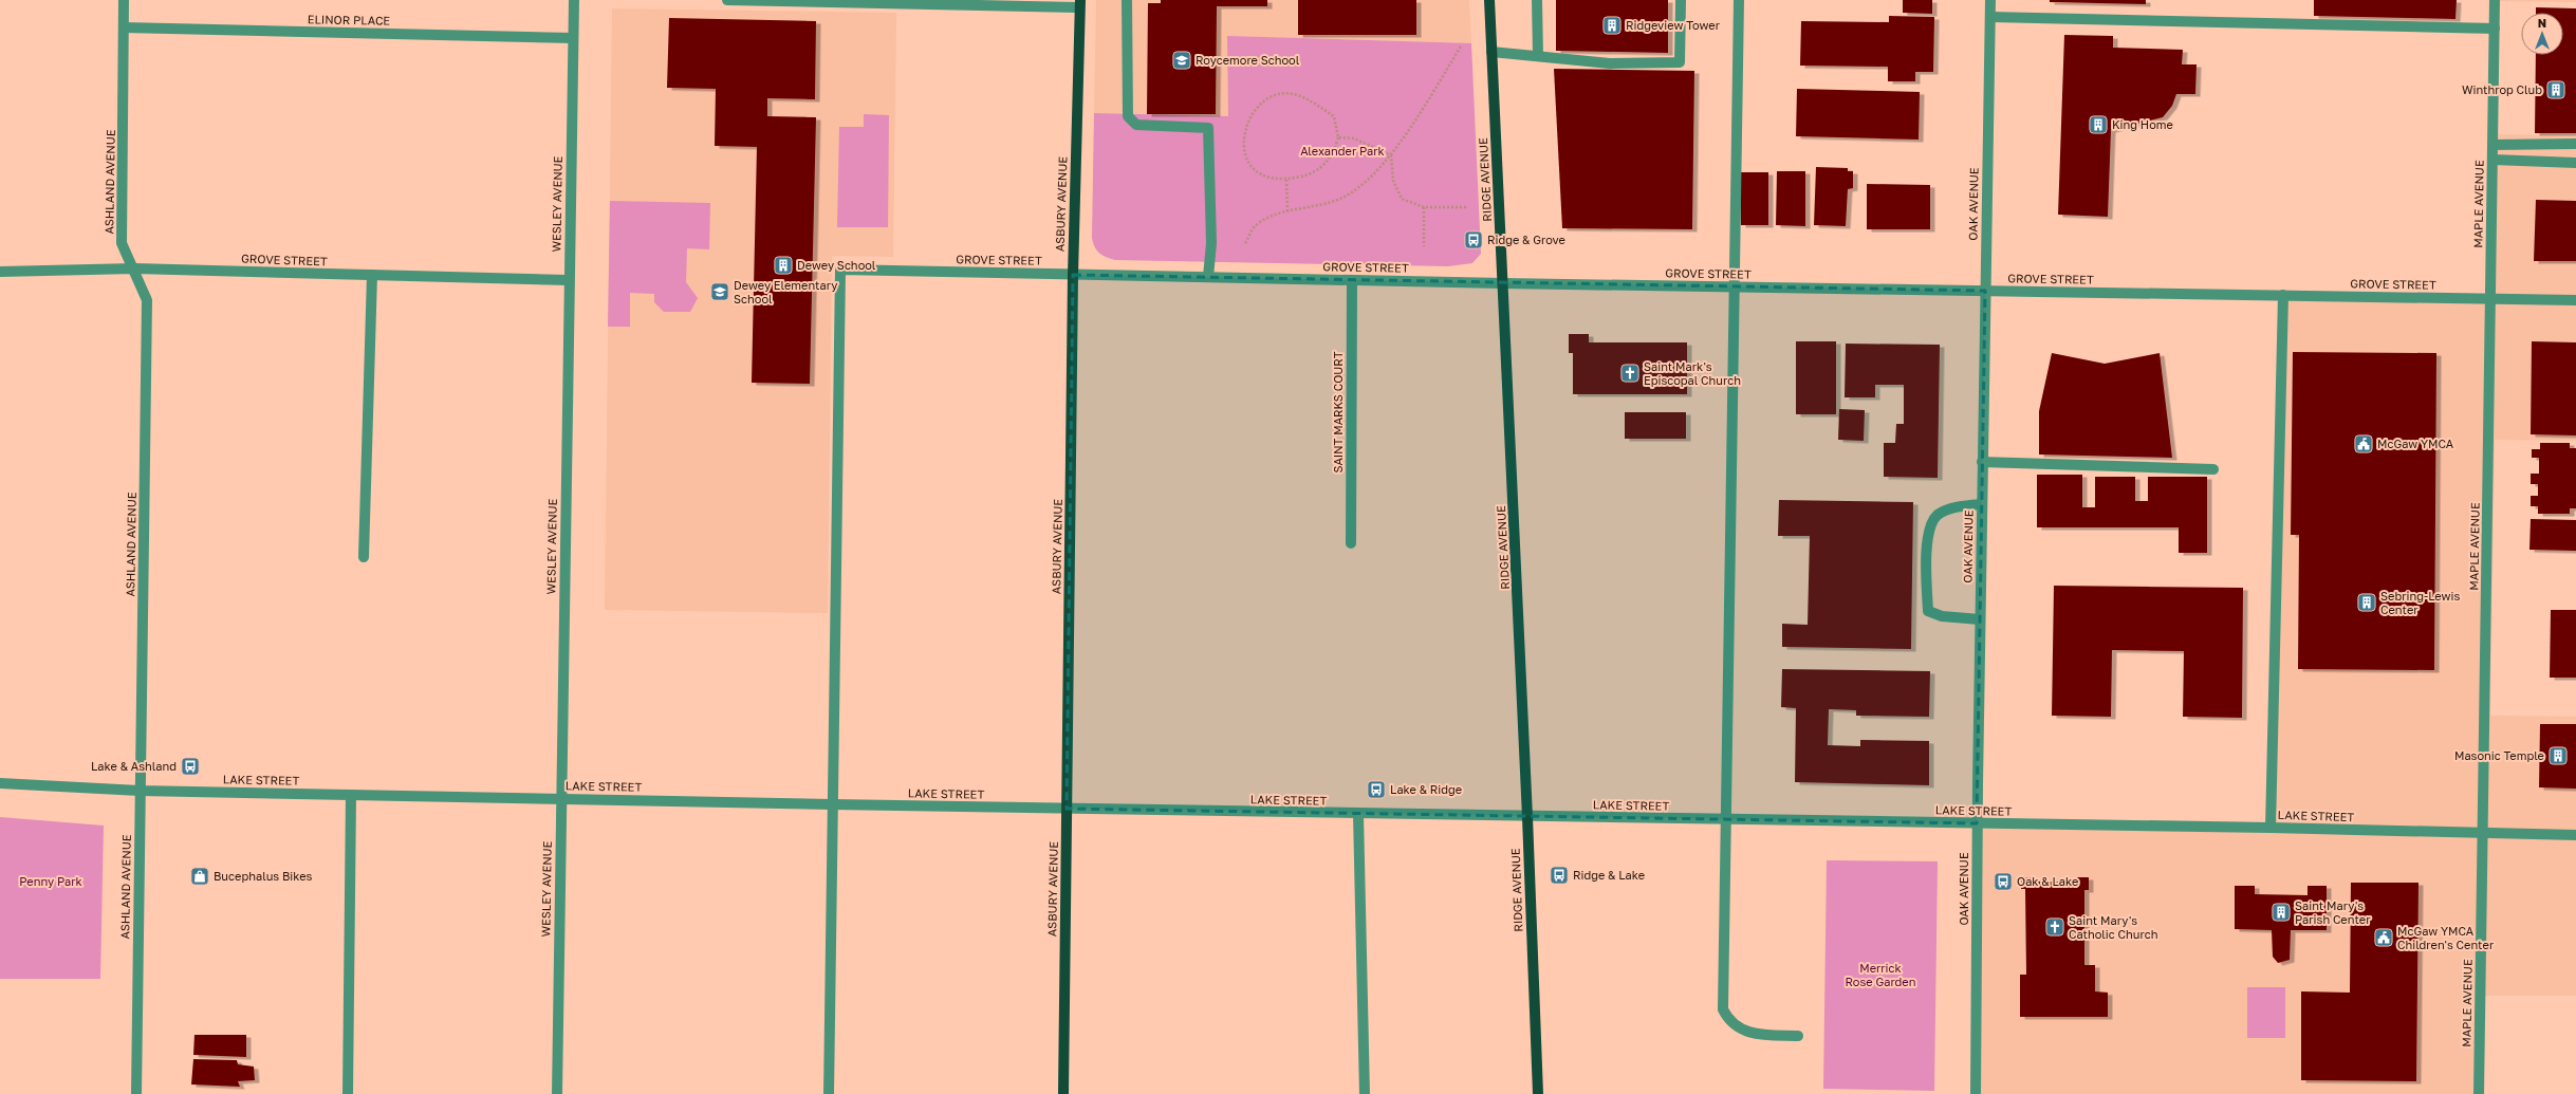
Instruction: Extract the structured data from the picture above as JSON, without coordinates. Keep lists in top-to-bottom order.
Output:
{
  "streets": {
    "main road": ["RIDGE AVENUE", "ASBURY AVENUE"],
    "street": [
      "ELINOR PLACE",
      "ASHLAND AVENUE",
      "WESLEY AVENUE",
      "OAK AVENUE",
      "MAPLE AVENUE",
      "GROVE STREET",
      "SAINT MARKS COURT",
      "LAKE STREET"
    ]
  },
  "crossings": [
    ["ELINOR PLACE", "ASHLAND AVENUE"],
    ["ELINOR PLACE", "WESLEY AVENUE"],
    ["RIDGE AVENUE", "GROVE STREET"],
    ["RIDGE AVENUE", "LAKE STREET"],
    ["ASHLAND AVENUE", "GROVE STREET"],
    ["ASHLAND AVENUE", "LAKE STREET"],
    ["WESLEY AVENUE", "GROVE STREET"],
    ["WESLEY AVENUE", "LAKE STREET"],
    ["ASBURY AVENUE", "GROVE STREET"],
    ["ASBURY AVENUE", "LAKE STREET"],
    ["OAK AVENUE", "GROVE STREET"],
    ["OAK AVENUE", "LAKE STREET"],
    ["MAPLE AVENUE", "GROVE STREET"],
    ["MAPLE AVENUE", "LAKE STREET"],
    ["GROVE STREET", "SAINT MARKS COURT"],
    ["GROVE STREET", "LAKE STREET"]
  ],
  "parks": ["Alexander Park", "Penny Park", "Merrick Rose Garden"],
  "places": {
    "building": [
      "Ridgeview Tower",
      "Winthrop Club",
      "King Home",
      "Dewey School",
      "Sebring-Lewis Center",
      "Masonic Temple",
      "Saint Mary's Parish Center"
    ],
    "school or university": ["Roycemore School", "Dewey Elementary School"],
    "bus stop": [
      "Ridge & Grove",
      "Lake & Ashland",
      "Lake & Ridge",
      "Ridge & Lake",
      "Oak & Lake"
    ],
    "church": ["Saint Mark's Episcopal Church", "Saint Mary's Catholic Church"],
    "public building": ["McGaw YMCA", "McGaw YMCA Children's Center"],
    "shop": ["Bucephalus Bikes"]
  },
  "north": "top"
}
